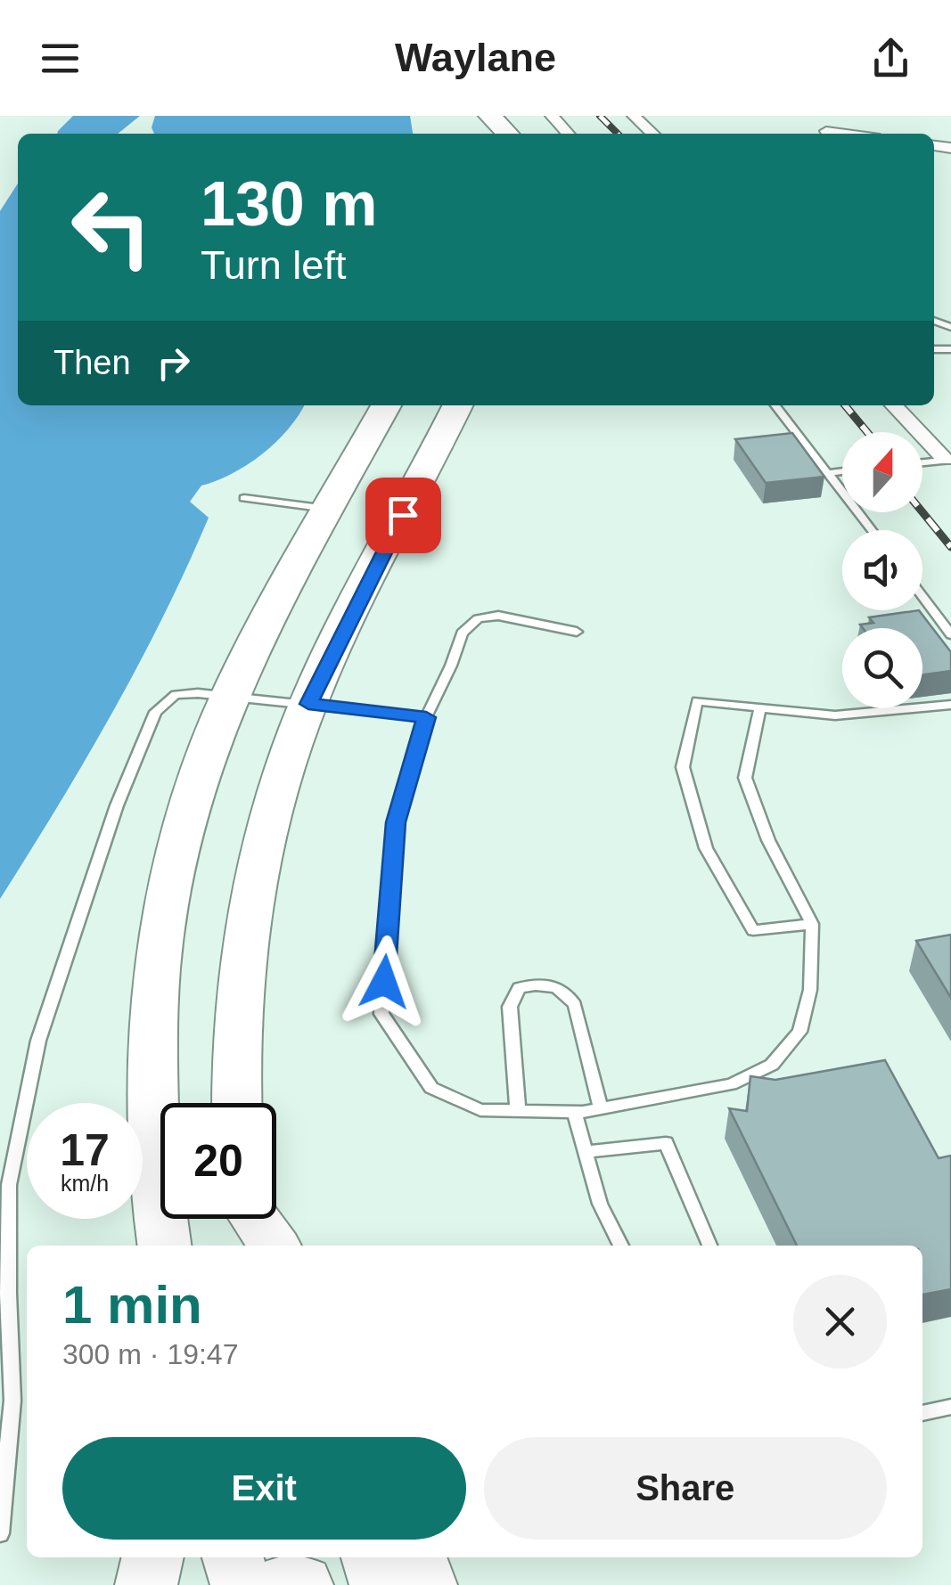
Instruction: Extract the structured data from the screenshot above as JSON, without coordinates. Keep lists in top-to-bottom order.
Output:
{
  "north": "top",
  "page": {
    "header": "Waylane",
    "turn": ["130 m", "Turn left"],
    "then": "Then",
    "speed": "17 km/h",
    "limit": "20",
    "heading": ["1 min", "300 m · 19:47"],
    "buttons": ["Exit", "Share"]
  }
}
